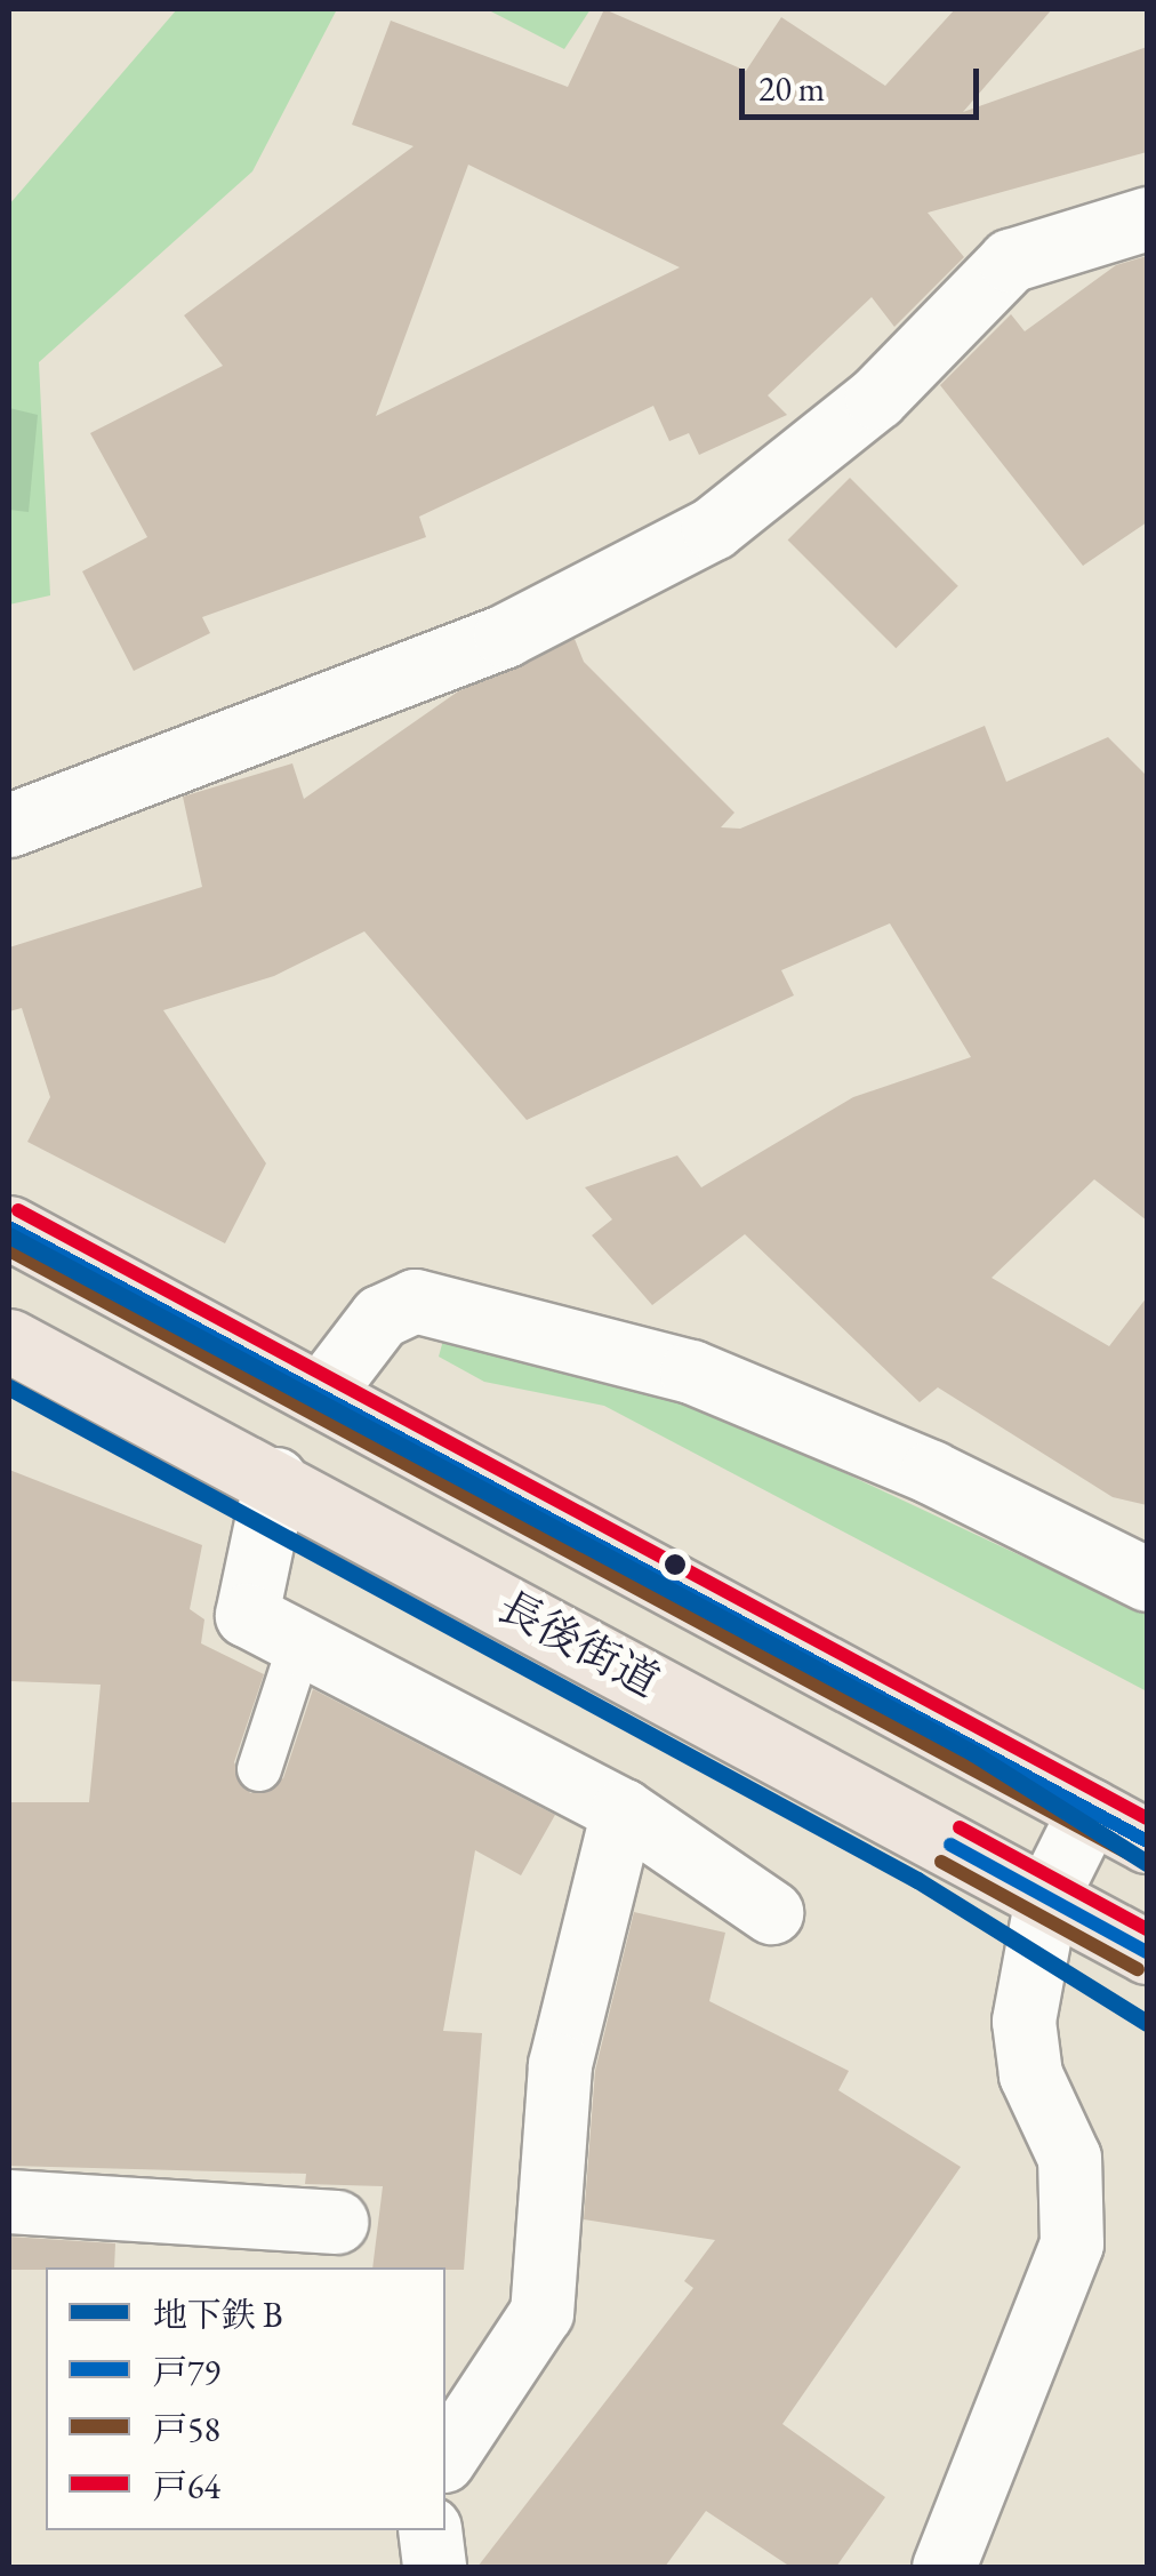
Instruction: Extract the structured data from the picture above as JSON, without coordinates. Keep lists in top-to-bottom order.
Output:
{
  "streets": {
    "main road": ["長後街道"]
  },
  "lines": [
    "transit line 戸64",
    "transit line 戸79",
    "metro line B",
    "transit line 戸58"
  ],
  "legend": [
    "地下鉄 B",
    "戸79",
    "戸58",
    "戸64"
  ],
  "scale_bar": "20 m"
}
